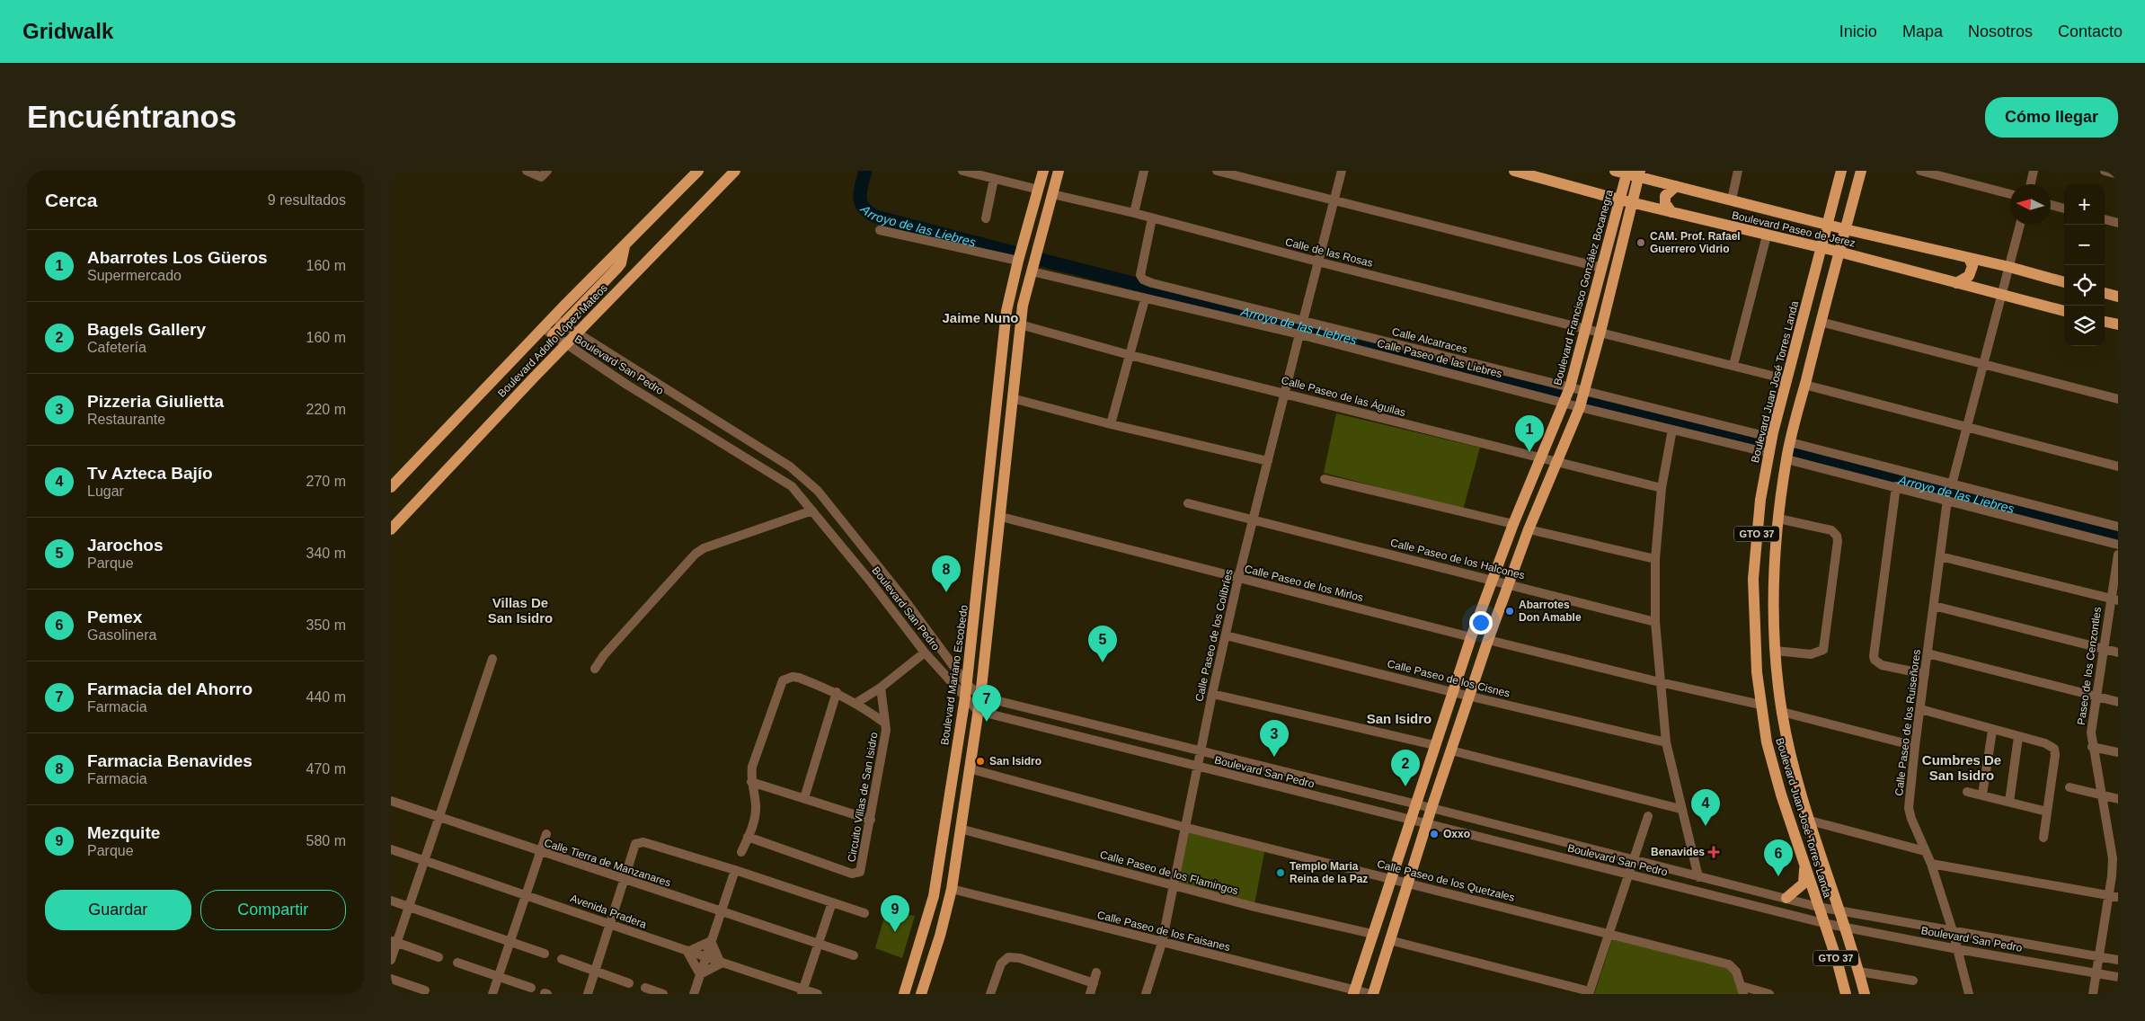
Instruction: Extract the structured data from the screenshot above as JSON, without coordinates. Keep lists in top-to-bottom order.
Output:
{
  "streets": {
    "main road": [
      "Boulevard Paseo de Jerez",
      "Boulevard Francisco González Bocanegra",
      "Boulevard Adolfo López Mateos",
      "Boulevard Juan José Torres Landa",
      "GTO 37",
      "Boulevard Mariano Escobedo"
    ],
    "street": [
      "Calle de las Rosas",
      "Calle Alcatraces",
      "Calle Paseo de las Liebres",
      "Boulevard San Pedro",
      "Calle Paseo de las Águilas",
      "Calle Paseo de los Halcones",
      "Calle Paseo de los Mirlos",
      "Calle Paseo de los Colibríes",
      "Paseo de los Cenzontles",
      "Calle Paseo de los Cisnes",
      "Calle Paseo de los Ruiseñores",
      "Circuito Villas de San Isidro",
      "Calle Tierra de Manzanares",
      "Calle Paseo de los Flamingos",
      "Calle Paseo de los Quetzales",
      "Avenida Pradera",
      "Calle Paseo de los Faisanes"
    ]
  },
  "crossings": [
    ["Boulevard Paseo de Jerez", "Boulevard Francisco González Bocanegra"],
    ["Boulevard Paseo de Jerez", "Boulevard Juan José Torres Landa"],
    ["Calle de las Rosas", "Boulevard Francisco González Bocanegra"],
    ["Calle de las Rosas", "Calle Alcatraces"],
    ["Calle de las Rosas", "Boulevard Juan José Torres Landa"],
    ["Boulevard Francisco González Bocanegra", "Calle Alcatraces"],
    ["Boulevard Francisco González Bocanegra", "Calle Paseo de las Liebres"],
    ["Boulevard Francisco González Bocanegra", "Boulevard San Pedro"],
    ["Boulevard Francisco González Bocanegra", "Calle Paseo de las Águilas"],
    ["Boulevard Francisco González Bocanegra", "Calle Paseo de los Halcones"],
    ["Boulevard Francisco González Bocanegra", "Calle Paseo de los Mirlos"],
    ["Boulevard Francisco González Bocanegra", "Calle Paseo de los Cisnes"],
    ["Boulevard Francisco González Bocanegra", "Calle Paseo de los Flamingos"],
    ["Boulevard Francisco González Bocanegra", "Calle Paseo de los Quetzales"],
    ["Boulevard Francisco González Bocanegra", "Calle Paseo de los Faisanes"],
    ["Boulevard Adolfo López Mateos", "Boulevard San Pedro"],
    ["Calle Alcatraces", "Boulevard Juan José Torres Landa"],
    ["Calle Paseo de las Liebres", "Boulevard Juan José Torres Landa"],
    ["Calle Paseo de las Liebres", "Calle Paseo de los Colibríes"],
    ["Boulevard San Pedro", "Boulevard Juan José Torres Landa"],
    ["Boulevard San Pedro", "Calle Paseo de los Colibríes"],
    ["Boulevard San Pedro", "Paseo de los Cenzontles"],
    ["Boulevard San Pedro", "Boulevard Mariano Escobedo"],
    ["Boulevard San Pedro", "Calle Paseo de los Ruiseñores"],
    ["Calle Paseo de las Águilas", "Calle Paseo de los Colibríes"],
    ["Calle Paseo de los Halcones", "Calle Paseo de los Colibríes"],
    ["Calle Paseo de los Mirlos", "Calle Paseo de los Colibríes"],
    ["Calle Paseo de los Colibríes", "Calle Paseo de los Cisnes"],
    ["Calle Paseo de los Colibríes", "Calle Paseo de los Flamingos"],
    ["Calle Paseo de los Colibríes", "Calle Paseo de los Quetzales"],
    ["Calle Paseo de los Colibríes", "Calle Paseo de los Faisanes"]
  ],
  "districts": [
    "Jaime Nuno",
    "Villas De San Isidro",
    "San Isidro",
    "Cumbres De San Isidro"
  ],
  "water": ["Arroyo de las Liebres"],
  "places": {
    "other": [
      "CAM. Prof. Rafael Guerrero Vidrio",
      "Abarrotes Don Amable",
      "San Isidro",
      "Oxxo",
      "Templo Maria Reina de la Paz"
    ],
    "health": ["Benavides"]
  },
  "north": "left",
  "page": {
    "header": "Gridwalk",
    "nav": [
      "Inicio",
      "Mapa",
      "Nosotros",
      "Contacto"
    ],
    "buttons": [
      "Cómo llegar",
      ["Guardar", "Compartir"]
    ],
    "title": "Encuéntranos",
    "heading": ["Cerca", "9 resultados"],
    "map_buttons": ["+", "−"],
    "list": [
      {
        "mark": "1",
        "name": "Abarrotes Los Güeros",
        "note": "Supermercado",
        "value": "160 m"
      },
      {
        "mark": "2",
        "name": "Bagels Gallery",
        "note": "Cafetería",
        "value": "160 m"
      },
      {
        "mark": "3",
        "name": "Pizzeria Giulietta",
        "note": "Restaurante",
        "value": "220 m"
      },
      {
        "mark": "4",
        "name": "Tv Azteca Bajío",
        "note": "Lugar",
        "value": "270 m"
      },
      {
        "mark": "5",
        "name": "Jarochos",
        "note": "Parque",
        "value": "340 m"
      },
      {
        "mark": "6",
        "name": "Pemex",
        "note": "Gasolinera",
        "value": "350 m"
      },
      {
        "mark": "7",
        "name": "Farmacia del Ahorro",
        "note": "Farmacia",
        "value": "440 m"
      },
      {
        "mark": "8",
        "name": "Farmacia Benavides",
        "note": "Farmacia",
        "value": "470 m"
      },
      {
        "mark": "9",
        "name": "Mezquite",
        "note": "Parque",
        "value": "580 m"
      }
    ],
    "pins": [
      "1",
      "8",
      "5",
      "7",
      "3",
      "2",
      "4",
      "6",
      "9"
    ]
  }
}
